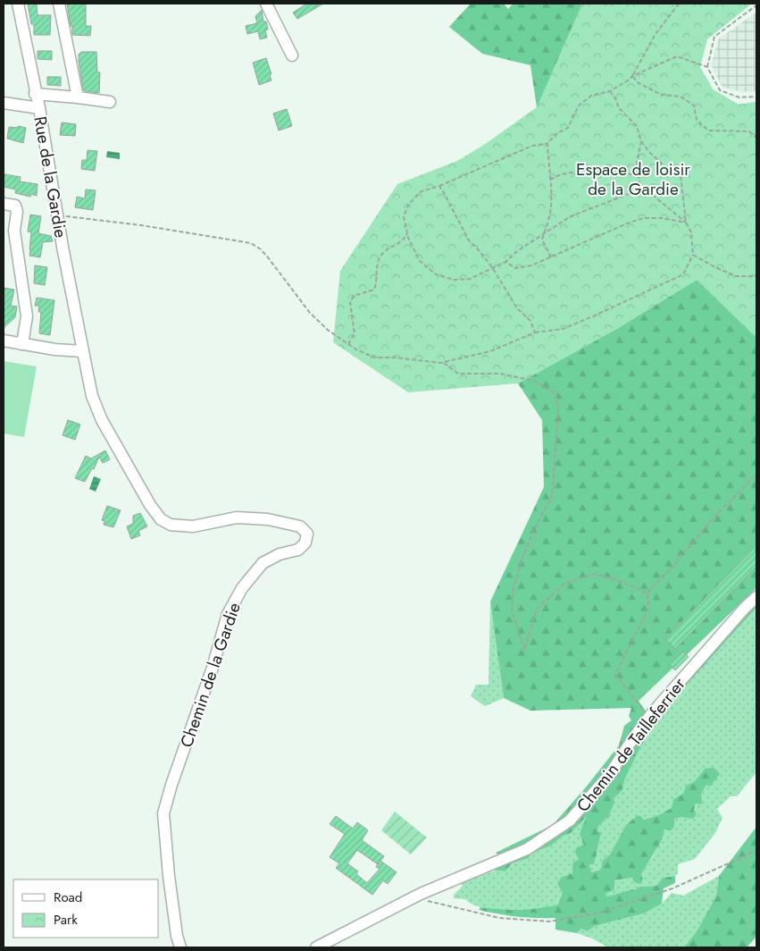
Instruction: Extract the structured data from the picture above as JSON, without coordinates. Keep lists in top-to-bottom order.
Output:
{
  "streets": {
    "street": ["Rue de la Gardie", "Chemin de la Gardie", "Chemin de Tailleferrier"]
  },
  "crossings": [
    ["Rue de la Gardie", "Chemin de la Gardie"]
  ],
  "parks": ["Espace de loisir de la Gardie"],
  "legend": ["Road", "Park"]
}
